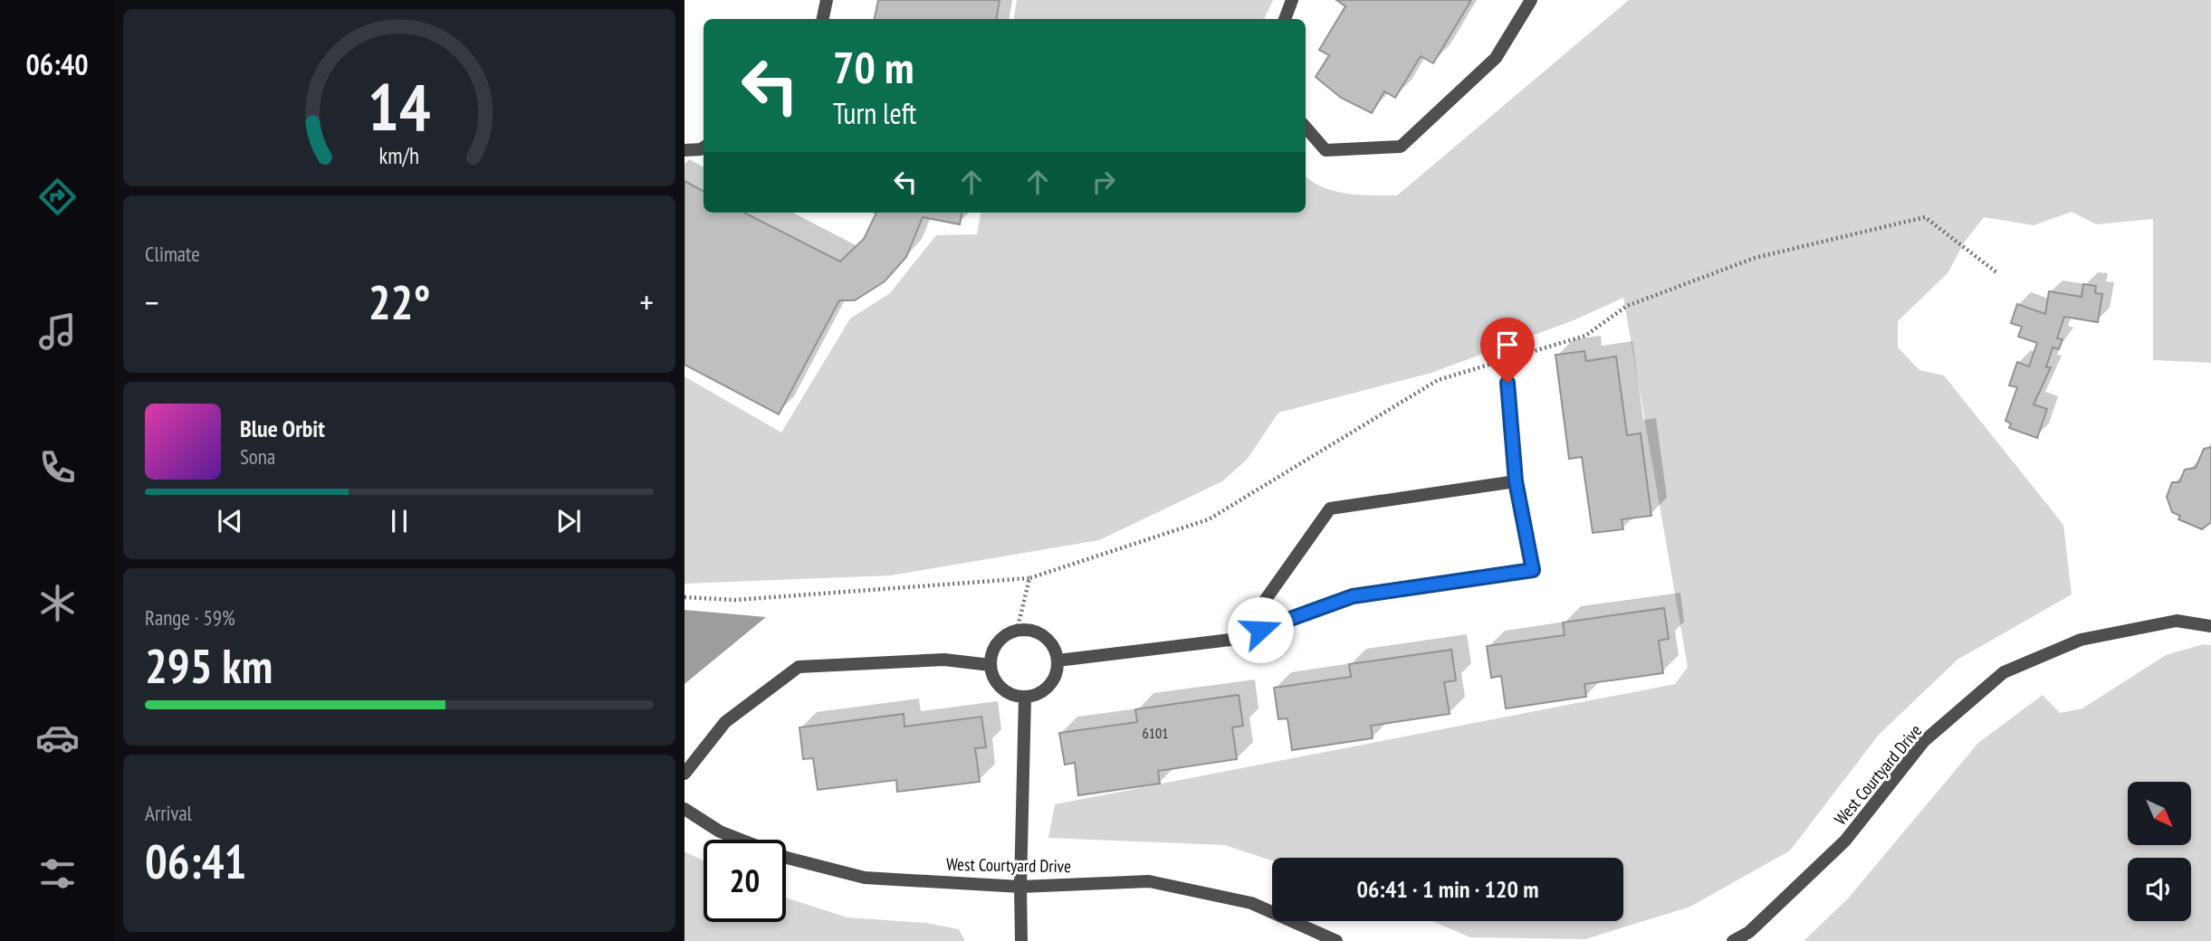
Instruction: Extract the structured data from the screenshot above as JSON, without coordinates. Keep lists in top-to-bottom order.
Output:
{
  "streets": {
    "street": ["West Courtyard Drive"]
  },
  "house_numbers": ["6101"],
  "north": "bottom right",
  "page": {
    "tabs": "06:40",
    "turn": ["70 m", "Turn left"],
    "tile": [
      "Climate",
      ["Range · 59%", "295 km"],
      ["Arrival", "06:41"]
    ],
    "heat": ["−", "22°", "+"],
    "song": ["Blue Orbit", "Sona"],
    "limit": "20",
    "trip": "06:41 · 1 min · 120 m",
    "gauge": ["14", "km/h"]
  }
}
